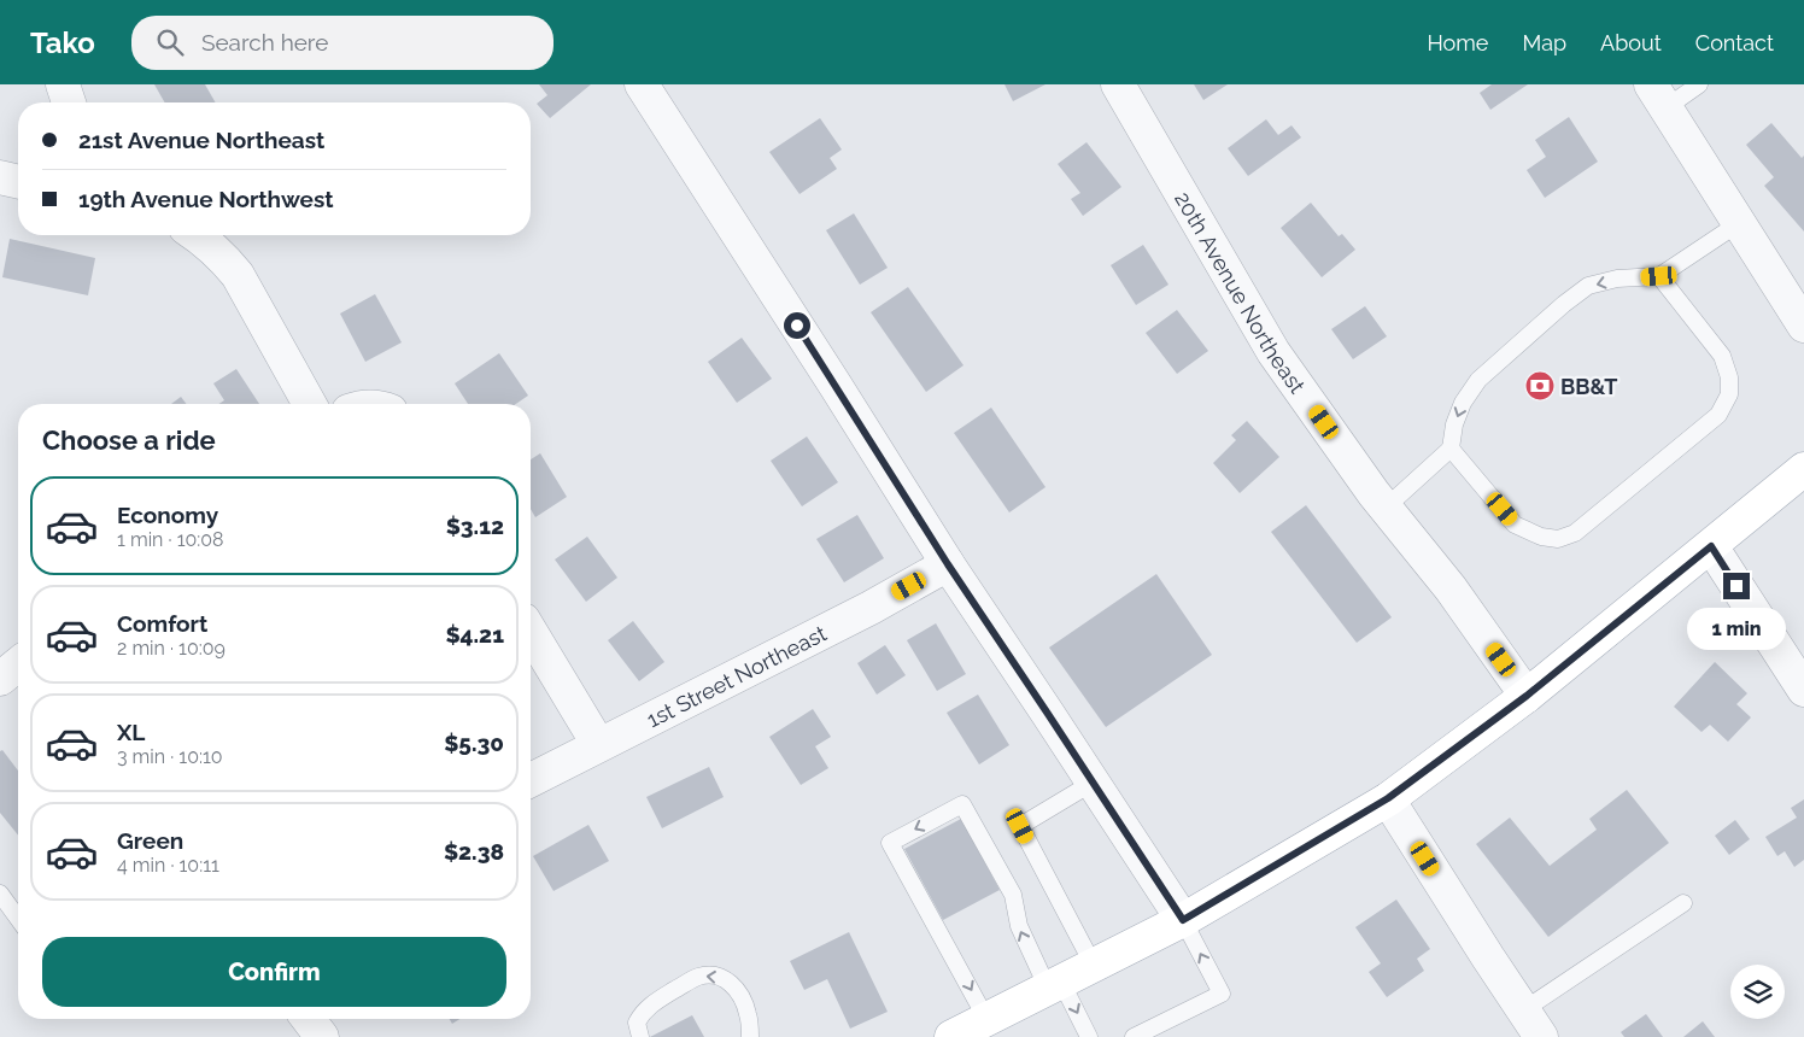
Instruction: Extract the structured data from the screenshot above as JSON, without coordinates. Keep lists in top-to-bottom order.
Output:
{
  "streets": {
    "street": ["20th Avenue Northeast", "1st Street Northeast"]
  },
  "places": {
    "bank": ["BB&T"]
  },
  "page": {
    "header": "Tako",
    "search": "Search here",
    "nav": [
      "Home",
      "Map",
      "About",
      "Contact"
    ],
    "banner": ["21st Avenue Northeast", "19th Avenue Northwest"],
    "heading": "Choose a ride",
    "list": [
      {
        "name": "Economy",
        "note": "1 min · 10:08",
        "value": "$3.12"
      },
      {
        "name": "Comfort",
        "note": "2 min · 10:09",
        "value": "$4.21"
      },
      {
        "name": "XL",
        "note": "3 min · 10:10",
        "value": "$5.30"
      },
      {
        "name": "Green",
        "note": "4 min · 10:11",
        "value": "$2.38"
      }
    ],
    "bubble": "1 min",
    "buttons": "Confirm"
  }
}
